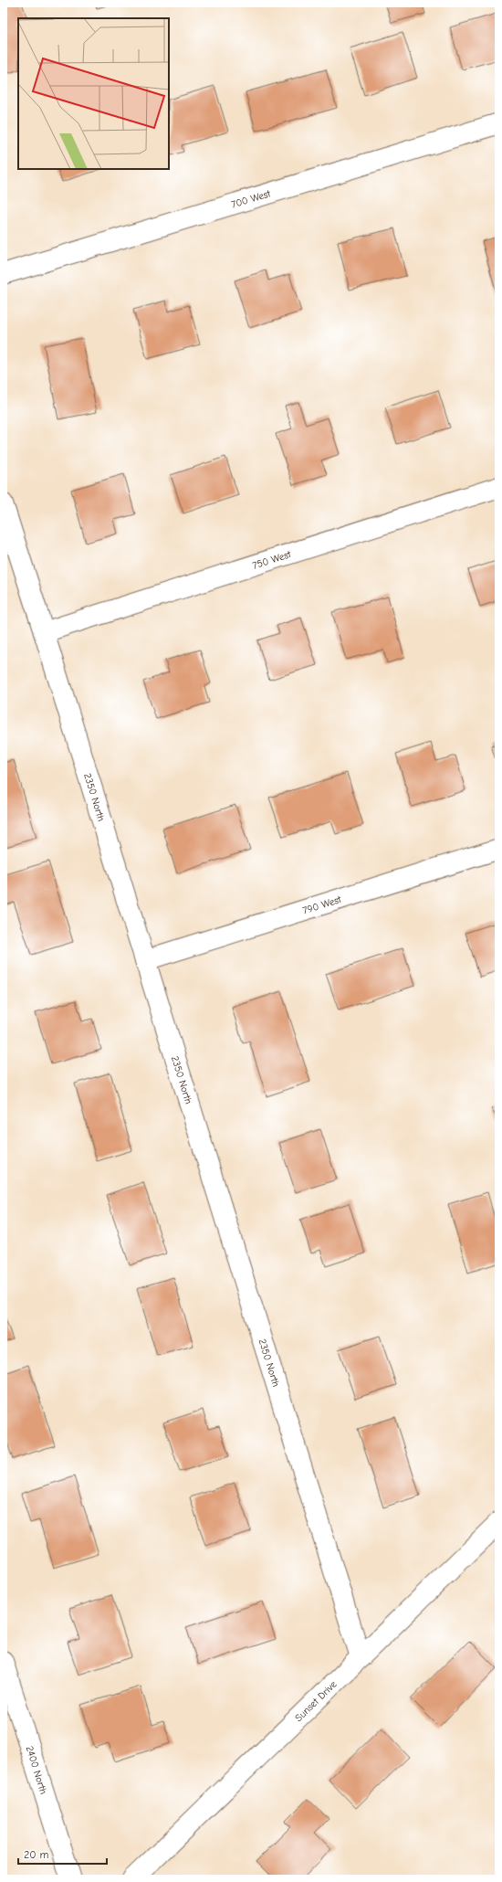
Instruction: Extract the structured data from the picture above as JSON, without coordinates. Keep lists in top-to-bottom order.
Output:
{
  "streets": {
    "street": [
      "700 West",
      "750 West",
      "2350 North",
      "790 West",
      "Sunset Drive",
      "2400 North"
    ]
  },
  "crossings": [
    ["750 West", "2350 North"],
    ["2350 North", "790 West"],
    ["2350 North", "Sunset Drive"]
  ],
  "scale_bar": "20 m"
}
